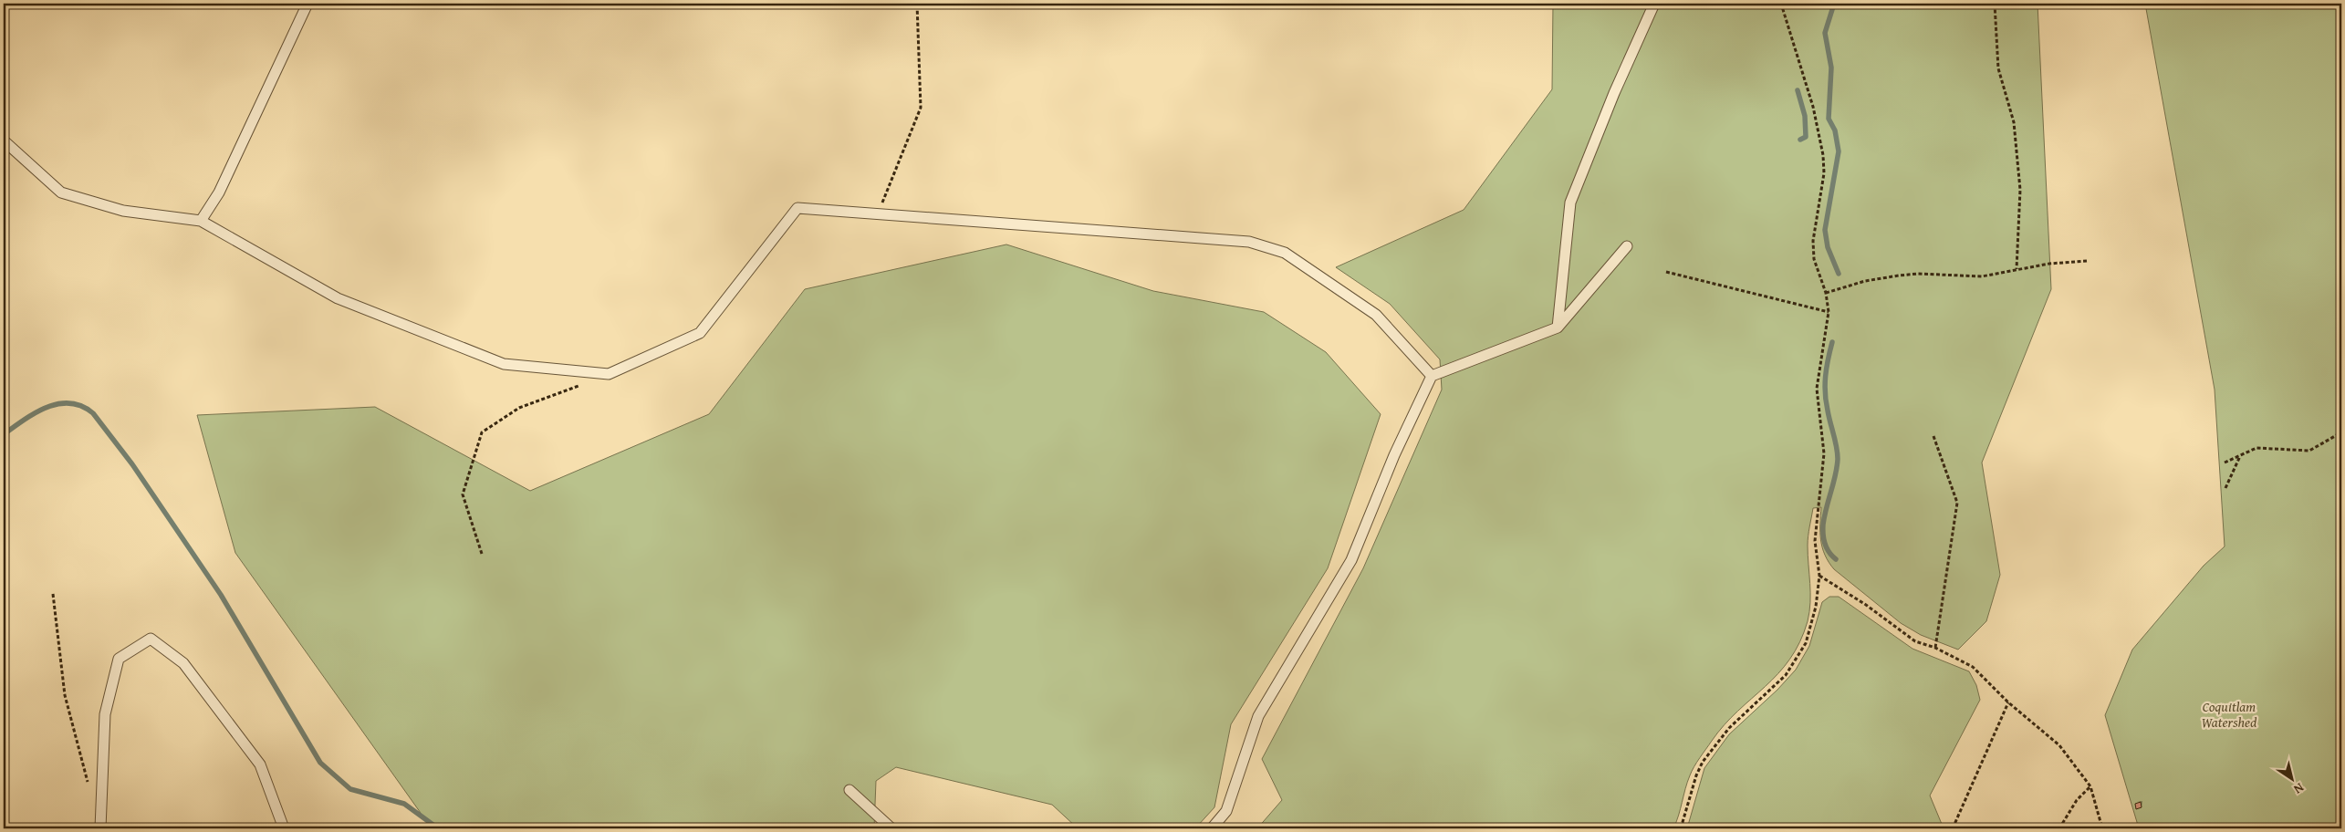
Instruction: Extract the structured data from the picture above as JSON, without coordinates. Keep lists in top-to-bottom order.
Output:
{
  "parks": ["Coquitlam Watershed"],
  "north": "bottom right"
}
